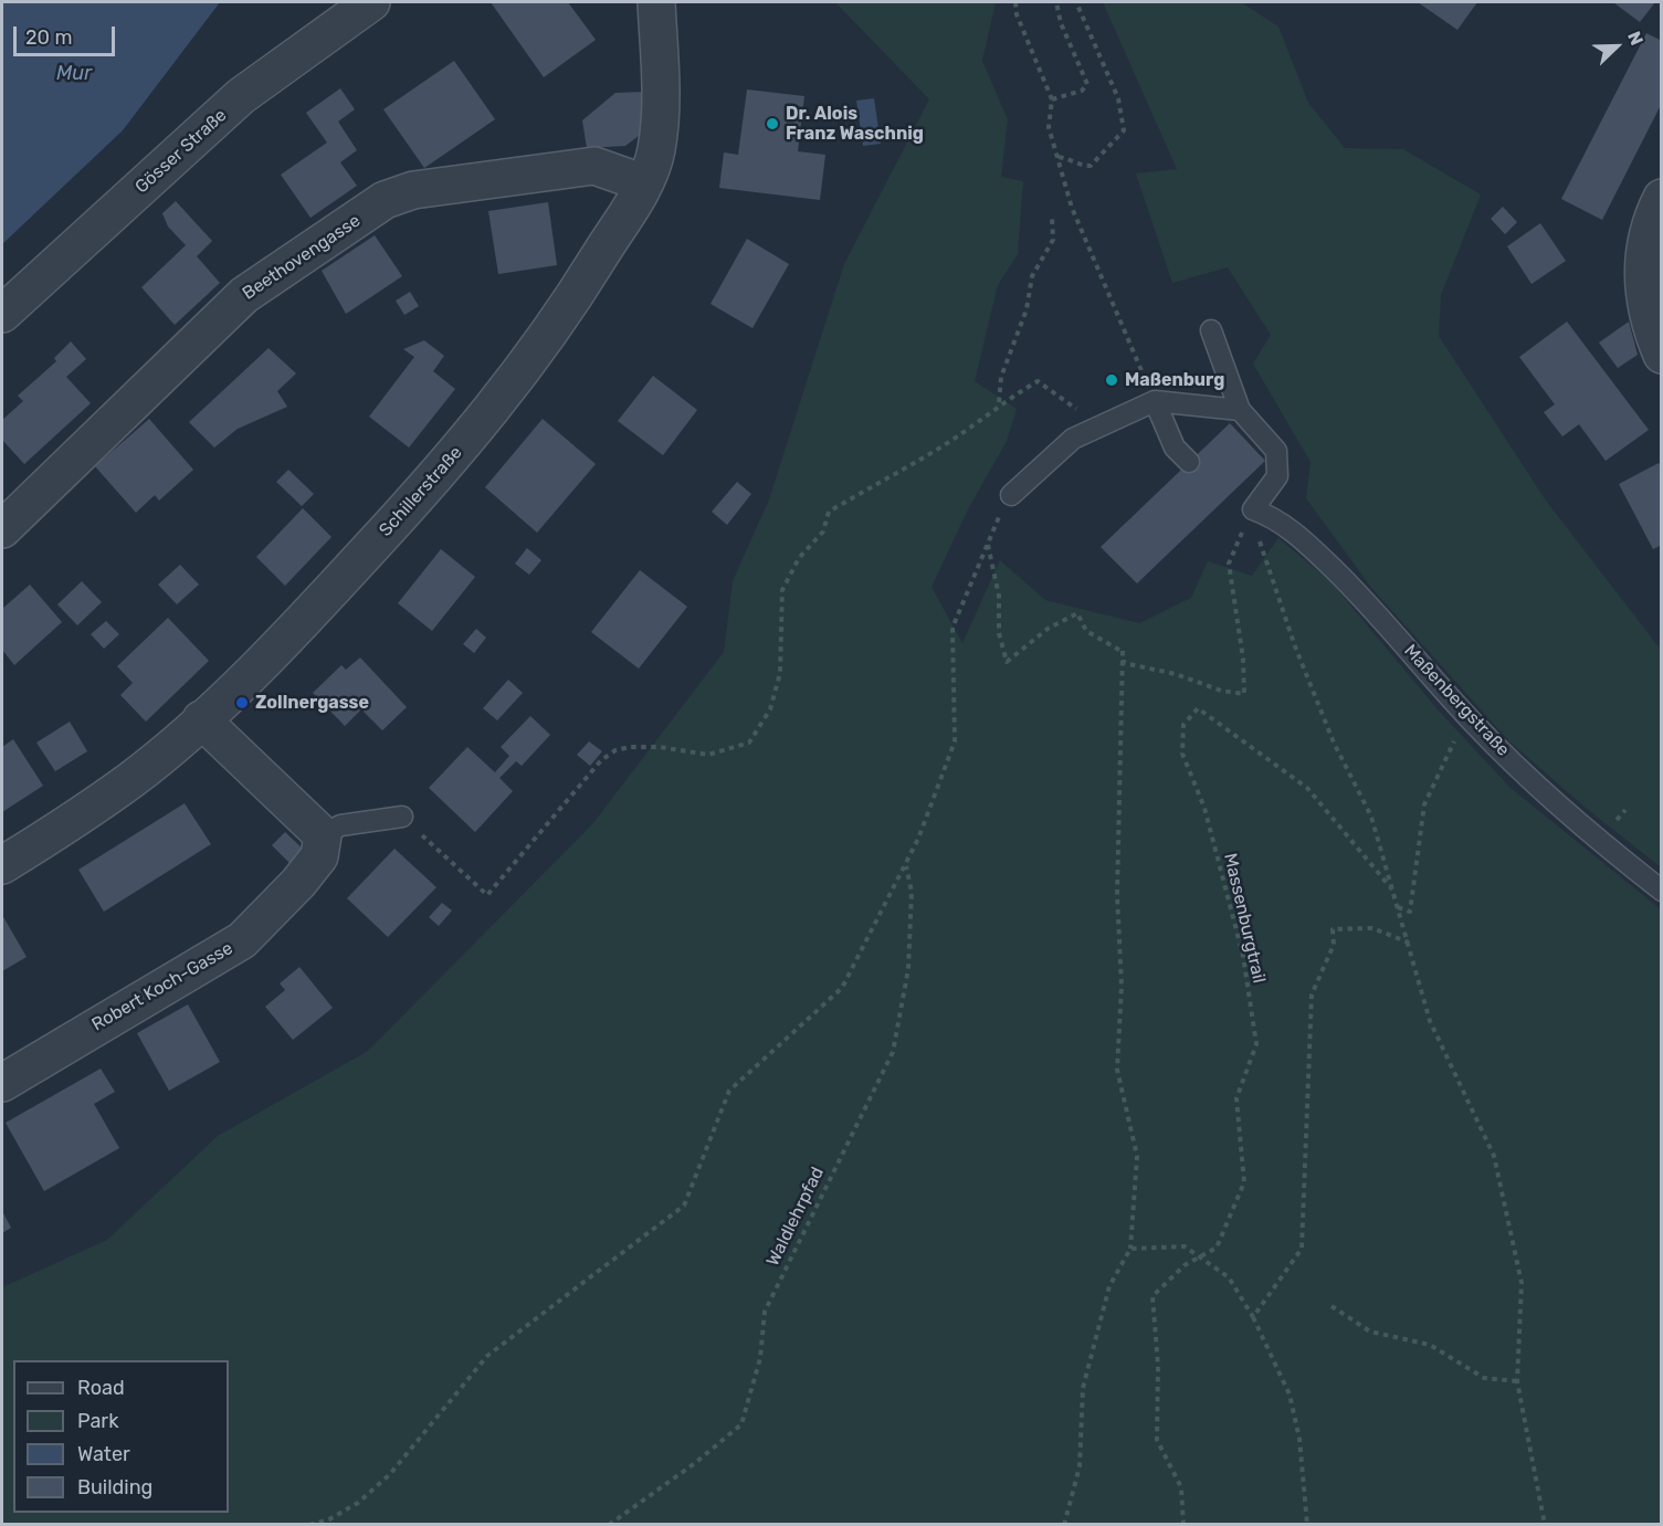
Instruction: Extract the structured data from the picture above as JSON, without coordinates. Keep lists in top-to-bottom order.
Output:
{
  "streets": {
    "street": [
      "Gösser Straße",
      "Beethovengasse",
      "Schillerstraße",
      "Robert Koch-Gasse"
    ],
    "lane": ["Maßenbergstraße"],
    "path": ["Massenburgtrail", "Waldlehrpfad"]
  },
  "crossings": [
    ["Beethovengasse", "Schillerstraße"]
  ],
  "water": ["Mur"],
  "places": ["Dr. Alois Franz Waschnig", "Maßenburg", "Zollnergasse"],
  "legend": [
    "Road",
    "Park",
    "Water",
    "Building"
  ],
  "scale_bar": "20 m",
  "north": "top right"
}
